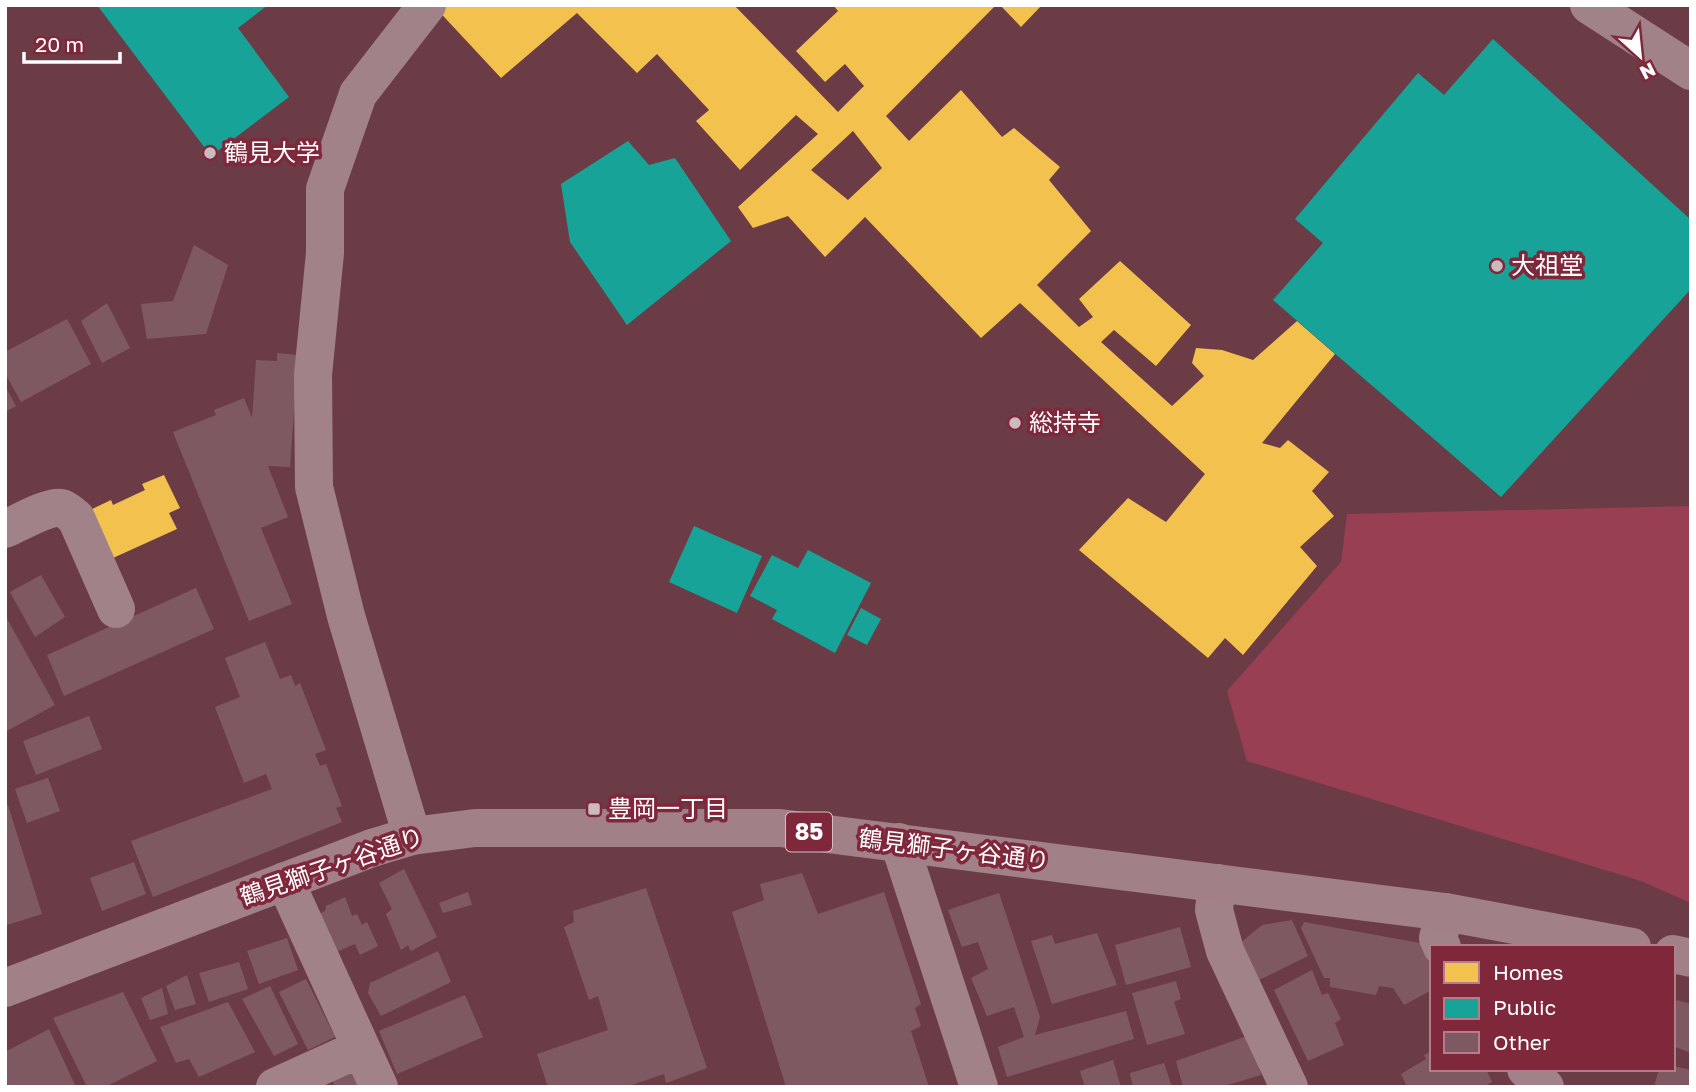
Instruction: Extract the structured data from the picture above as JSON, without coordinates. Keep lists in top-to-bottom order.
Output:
{
  "streets": {
    "main road": ["85", "鶴見獅子ヶ谷通り"]
  },
  "places": {
    "other": ["鶴見大学", "大祖堂", "総持寺"],
    "transit": ["豊岡一丁目"]
  },
  "legend": ["Homes", "Public", "Other"],
  "scale_bar": "20 m",
  "north": "bottom right"
}
